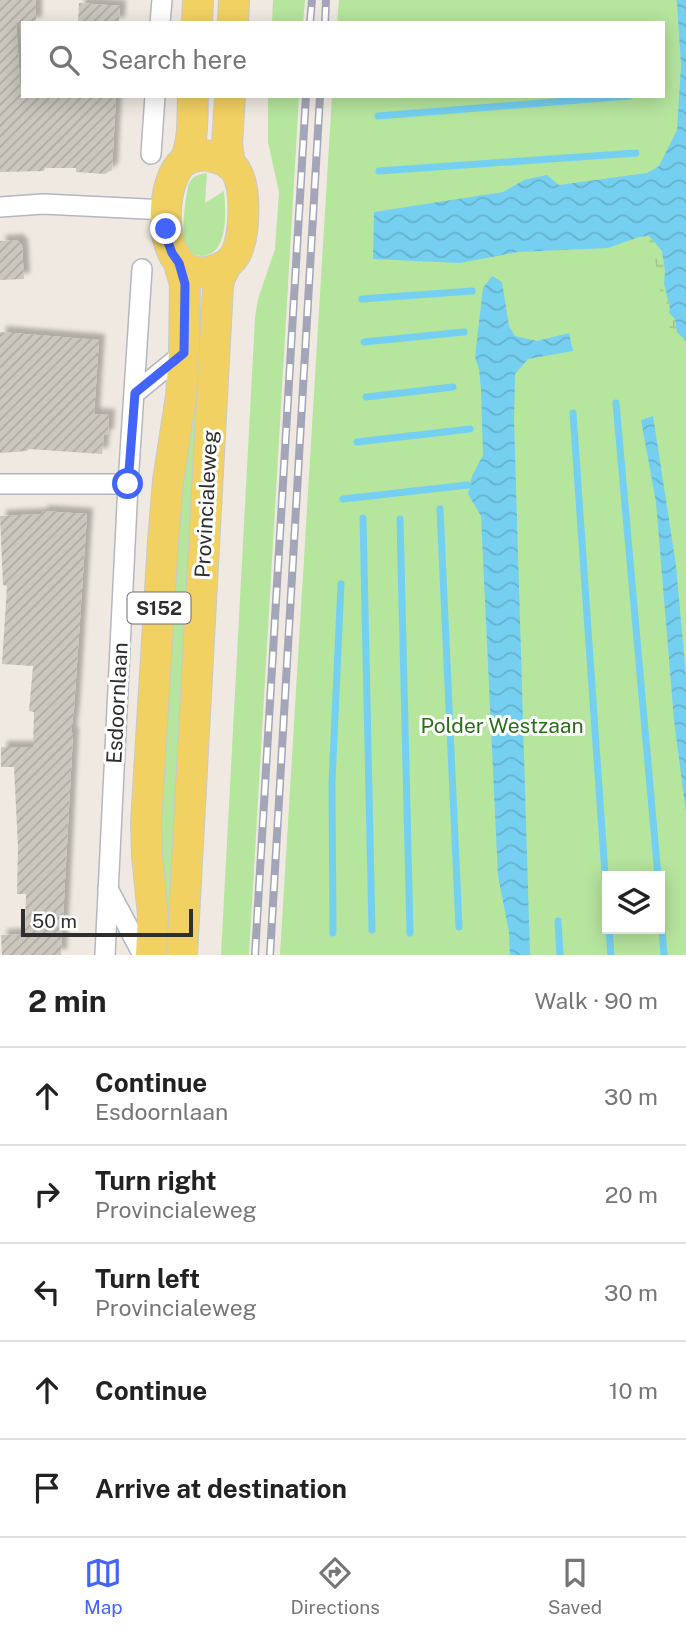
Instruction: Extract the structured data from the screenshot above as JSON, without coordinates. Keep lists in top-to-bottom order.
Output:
{
  "streets": {
    "main road": ["Provincialeweg", "S152"],
    "street": ["Esdoornlaan"]
  },
  "crossings": [
    ["Provincialeweg", "S152"]
  ],
  "parks": ["Polder Westzaan"],
  "scale_bar": "50 m",
  "page": {
    "search": "Search here",
    "scale": "50 m",
    "heading": ["2 min", "Walk · 90 m"],
    "list": [
      ["Continue", "Esdoornlaan", "30 m"],
      ["Turn right", "Provincialeweg", "20 m"],
      ["Turn left", "Provincialeweg", "30 m"],
      ["Continue", "10 m"],
      "Arrive at destination"
    ],
    "nav": ["Map", "Directions", "Saved"]
  }
}
